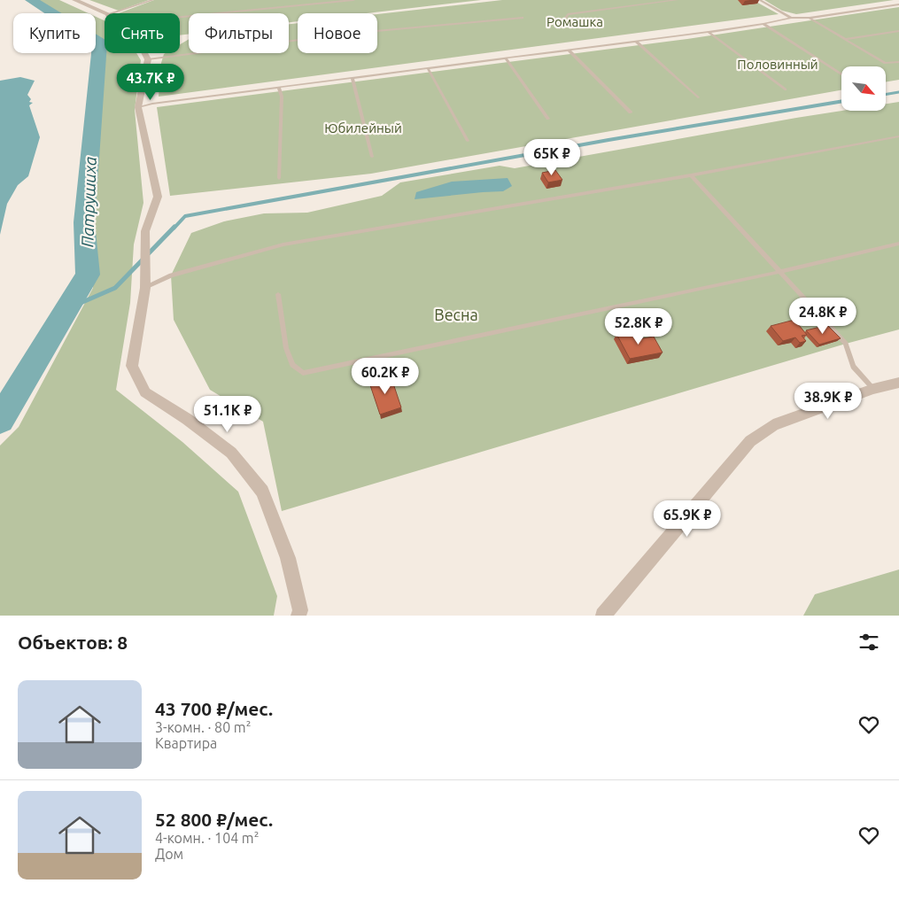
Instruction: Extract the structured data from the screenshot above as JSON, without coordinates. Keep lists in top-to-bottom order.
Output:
{
  "water": ["Патрушиха"],
  "parks": [
    "Ромашка",
    "Половинный",
    "Юбилейный",
    "Весна"
  ],
  "north": "bottom right",
  "page": {
    "chip": [
      "Купить",
      "Снять",
      "Фильтры",
      "Новое"
    ],
    "price": [
      "43.7K ₽",
      "65K ₽",
      "24.8K ₽",
      "52.8K ₽",
      "60.2K ₽",
      "38.9K ₽",
      "51.1K ₽",
      "65.9K ₽"
    ],
    "heading": "Объектов: 8",
    "list": [
      {
        "name": "43 700 ₽/мес.",
        "note": "3-комн. · 80 m² · Квартира"
      },
      {
        "name": "52 800 ₽/мес.",
        "note": "4-комн. · 104 m² · Дом"
      }
    ]
  }
}
